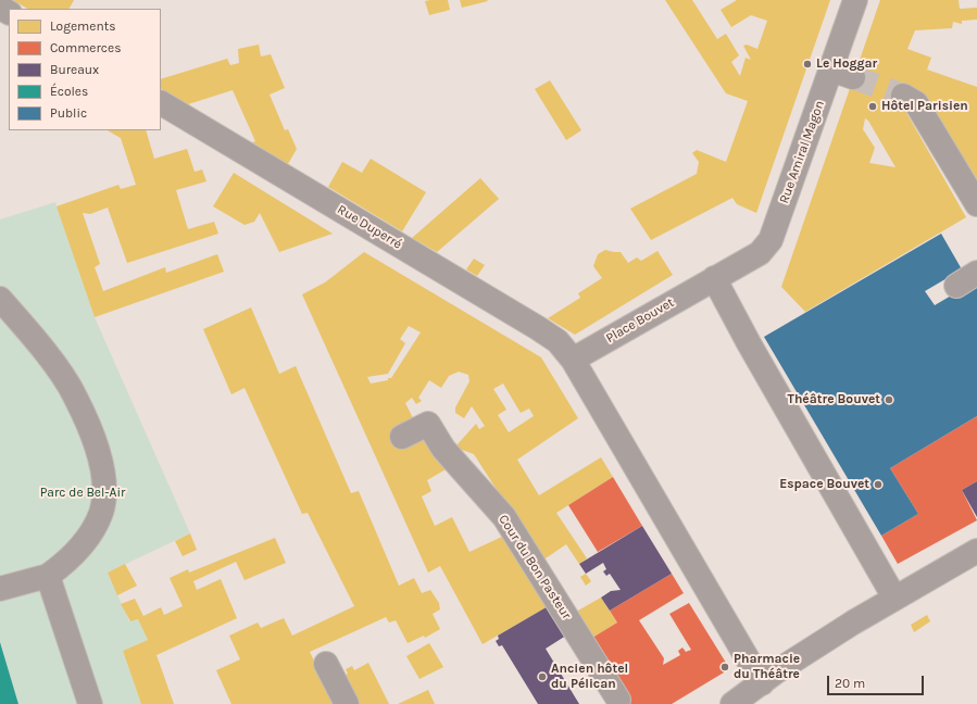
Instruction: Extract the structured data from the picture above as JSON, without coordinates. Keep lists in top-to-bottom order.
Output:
{
  "streets": {
    "street": [
      "Rue Amiral Magon",
      "Rue Duperré",
      "Place Bouvet",
      "Cour du Bon Pasteur"
    ]
  },
  "crossings": [
    ["Rue Amiral Magon", "Place Bouvet"],
    ["Rue Duperré", "Place Bouvet"]
  ],
  "parks": ["Parc de Bel-Air"],
  "places": [
    "Le Hoggar",
    "Hôtel Parisien",
    "Théâtre Bouvet",
    "Espace Bouvet",
    "Pharmacie du Théâtre",
    "Ancien hôtel du Pélican"
  ],
  "legend": [
    "Logements",
    "Commerces",
    "Bureaux",
    "Écoles",
    "Public"
  ],
  "scale_bar": "20 m"
}
